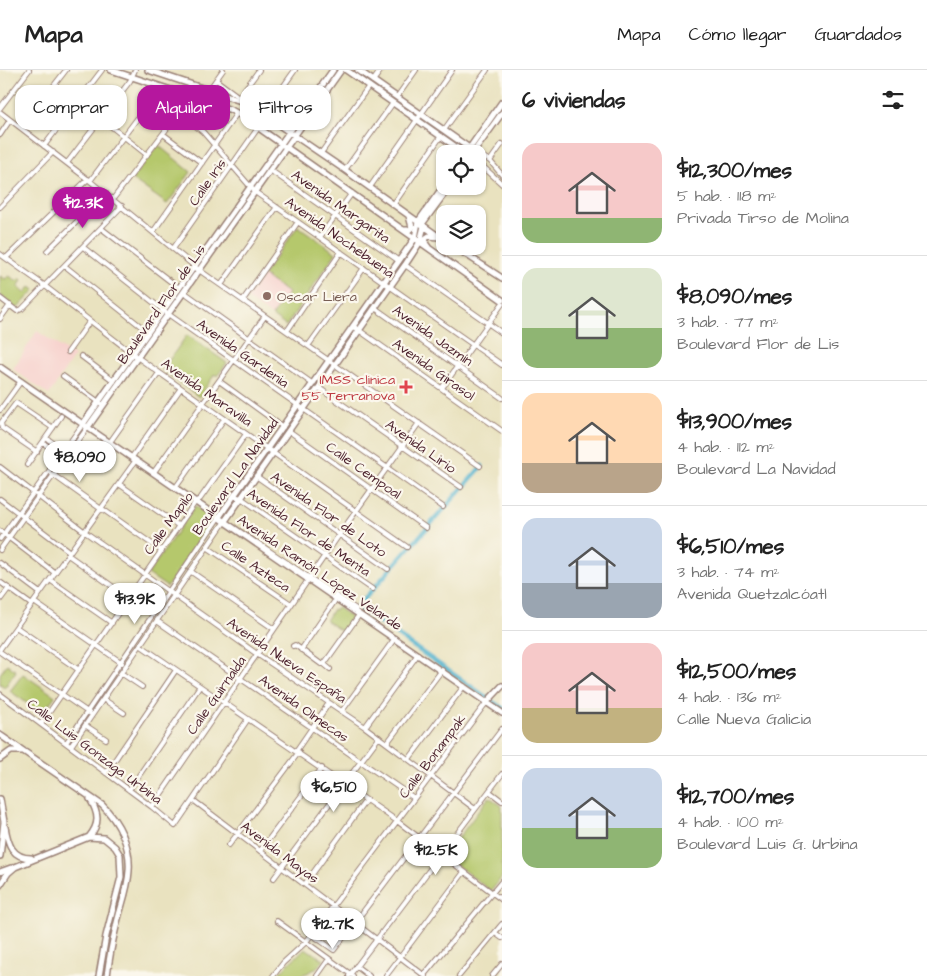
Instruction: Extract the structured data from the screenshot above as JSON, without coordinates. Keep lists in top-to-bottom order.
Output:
{
  "streets": {
    "street": [
      "Calle Iris",
      "Avenida Margarita",
      "Avenida Nochebuena",
      "Boulevard Flor de Lis",
      "Avenida Jazmín",
      "Avenida Gardenia",
      "Avenida Girasol",
      "Avenida Maravilla",
      "Avenida Lirio",
      "Calle Cempoal",
      "Boulevard La Navidad",
      "Avenida Flor de Loto",
      "Calle Mapilo",
      "Avenida Flor de Menta",
      "Calle Azteca",
      "Avenida Ramón López Velarde",
      "Avenida Nueva España",
      "Calle Guirnalda",
      "Avenida Olmecas",
      "Calle Luis Gonzaga Urbina",
      "Calle Bonampak",
      "Avenida Mayas"
    ]
  },
  "crossings": [
    ["Calle Iris", "Avenida Nochebuena"],
    ["Avenida Margarita", "Boulevard Flor de Lis"],
    ["Avenida Margarita", "Boulevard La Navidad"],
    ["Avenida Nochebuena", "Boulevard Flor de Lis"],
    ["Avenida Nochebuena", "Boulevard La Navidad"],
    ["Boulevard Flor de Lis", "Avenida Gardenia"],
    ["Boulevard Flor de Lis", "Avenida Maravilla"],
    ["Boulevard Flor de Lis", "Avenida Ramón López Velarde"],
    ["Boulevard Flor de Lis", "Avenida Nueva España"],
    ["Avenida Jazmín", "Boulevard La Navidad"],
    ["Avenida Gardenia", "Boulevard La Navidad"],
    ["Avenida Gardenia", "Calle Guirnalda"],
    ["Avenida Girasol", "Boulevard La Navidad"],
    ["Avenida Maravilla", "Boulevard La Navidad"],
    ["Avenida Maravilla", "Calle Mapilo"],
    ["Avenida Maravilla", "Calle Guirnalda"],
    ["Avenida Lirio", "Boulevard La Navidad"],
    ["Avenida Lirio", "Calle Guirnalda"],
    ["Calle Cempoal", "Boulevard La Navidad"],
    ["Calle Cempoal", "Calle Guirnalda"],
    ["Boulevard La Navidad", "Avenida Flor de Loto"],
    ["Boulevard La Navidad", "Avenida Flor de Menta"],
    ["Boulevard La Navidad", "Calle Azteca"],
    ["Boulevard La Navidad", "Avenida Ramón López Velarde"],
    ["Boulevard La Navidad", "Avenida Nueva España"],
    ["Boulevard La Navidad", "Avenida Olmecas"],
    ["Boulevard La Navidad", "Calle Luis Gonzaga Urbina"],
    ["Avenida Flor de Loto", "Calle Guirnalda"],
    ["Calle Mapilo", "Avenida Ramón López Velarde"],
    ["Calle Mapilo", "Avenida Nueva España"],
    ["Calle Mapilo", "Calle Luis Gonzaga Urbina"],
    ["Avenida Flor de Menta", "Calle Guirnalda"],
    ["Calle Azteca", "Calle Guirnalda"],
    ["Avenida Ramón López Velarde", "Calle Guirnalda"],
    ["Avenida Ramón López Velarde", "Calle Bonampak"],
    ["Avenida Nueva España", "Calle Guirnalda"],
    ["Avenida Nueva España", "Calle Bonampak"],
    ["Calle Guirnalda", "Avenida Olmecas"],
    ["Calle Guirnalda", "Calle Luis Gonzaga Urbina"],
    ["Avenida Olmecas", "Calle Bonampak"],
    ["Calle Luis Gonzaga Urbina", "Avenida Mayas"],
    ["Calle Bonampak", "Avenida Mayas"]
  ],
  "places": {
    "other": ["Oscar Liera"],
    "health": ["IMSS clinica 55 Terranova"]
  },
  "page": {
    "header": "Mapa",
    "nav": ["Mapa", "Cómo llegar", "Guardados"],
    "heading": "6 viviendas",
    "chip": ["Comprar", "Alquilar", "Filtros"],
    "list": [
      {
        "name": "$12,300/mes",
        "note": "5 hab. · 118 m² · Privada Tirso de Molina"
      },
      {
        "name": "$8,090/mes",
        "note": "3 hab. · 77 m² · Boulevard Flor de Lis"
      },
      {
        "name": "$13,900/mes",
        "note": "4 hab. · 112 m² · Boulevard La Navidad"
      },
      {
        "name": "$6,510/mes",
        "note": "3 hab. · 74 m² · Avenida Quetzalcóatl"
      },
      {
        "name": "$12,500/mes",
        "note": "4 hab. · 136 m² · Calle Nueva Galicia"
      },
      {
        "name": "$12,700/mes",
        "note": "4 hab. · 100 m² · Boulevard Luis G. Urbina"
      }
    ],
    "price": [
      "$12.3K",
      "$8,090",
      "$13.9K",
      "$6,510",
      "$12.5K",
      "$12.7K"
    ]
  }
}
